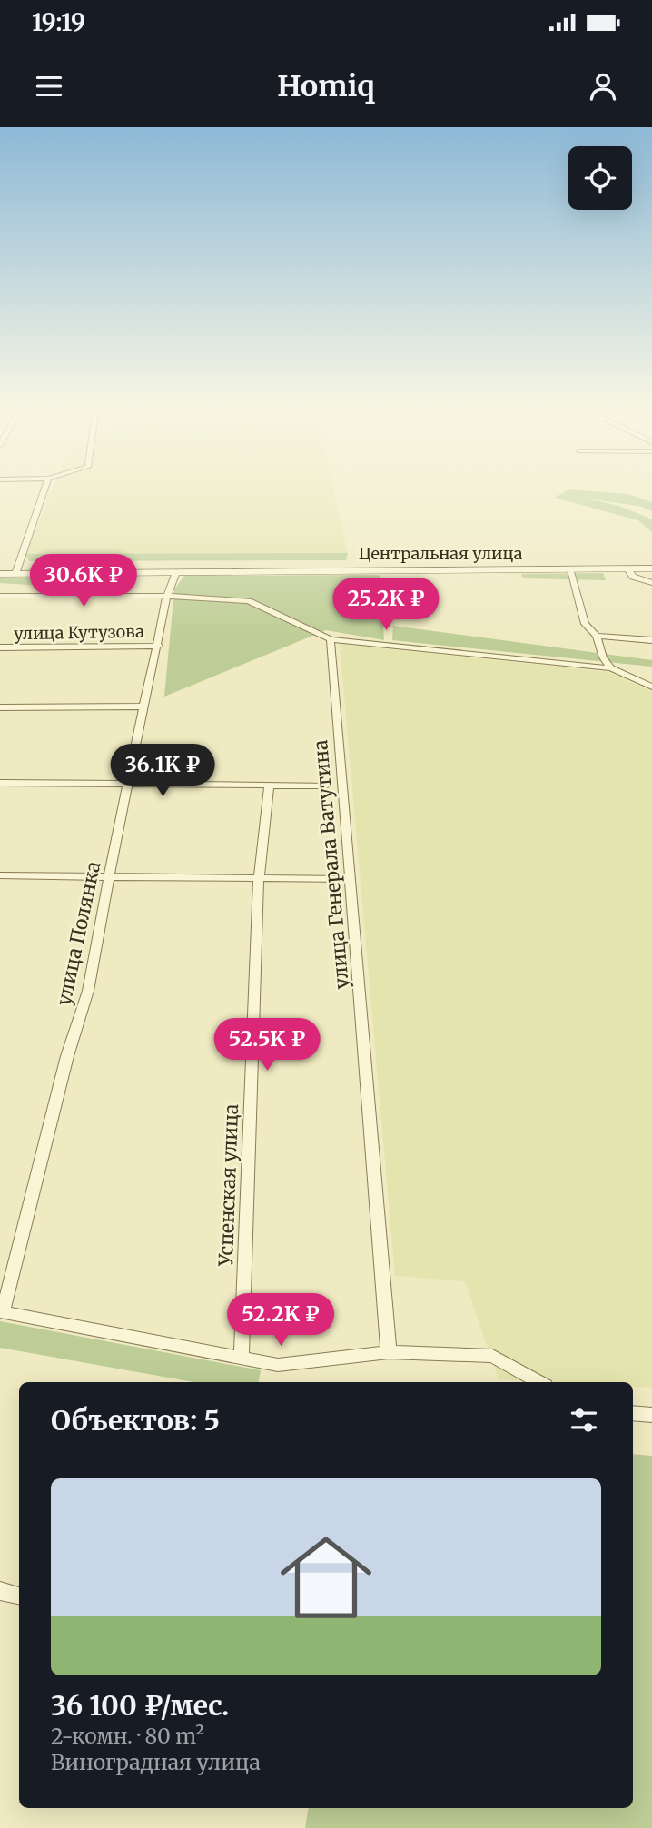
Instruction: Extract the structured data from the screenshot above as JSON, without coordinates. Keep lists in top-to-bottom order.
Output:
{
  "streets": {
    "main road": ["Центральная улица"],
    "street": [
      "улица Кутузова",
      "улица Генерала Ватутина",
      "улица Полянка",
      "Успенская улица"
    ]
  },
  "crossings": [
    ["Центральная улица", "улица Полянка"],
    ["улица Кутузова", "улица Полянка"]
  ],
  "page": {
    "status": "19:19",
    "header": "Homiq",
    "price": [
      "30.6K ₽",
      "25.2K ₽",
      "36.1K ₽",
      "52.5K ₽",
      "52.2K ₽"
    ],
    "heading": "Объектов: 5",
    "list": [
      {
        "name": "36 100 ₽/мес.",
        "note": "2-комн. · 80 m² · Виноградная улица"
      }
    ]
  }
}
